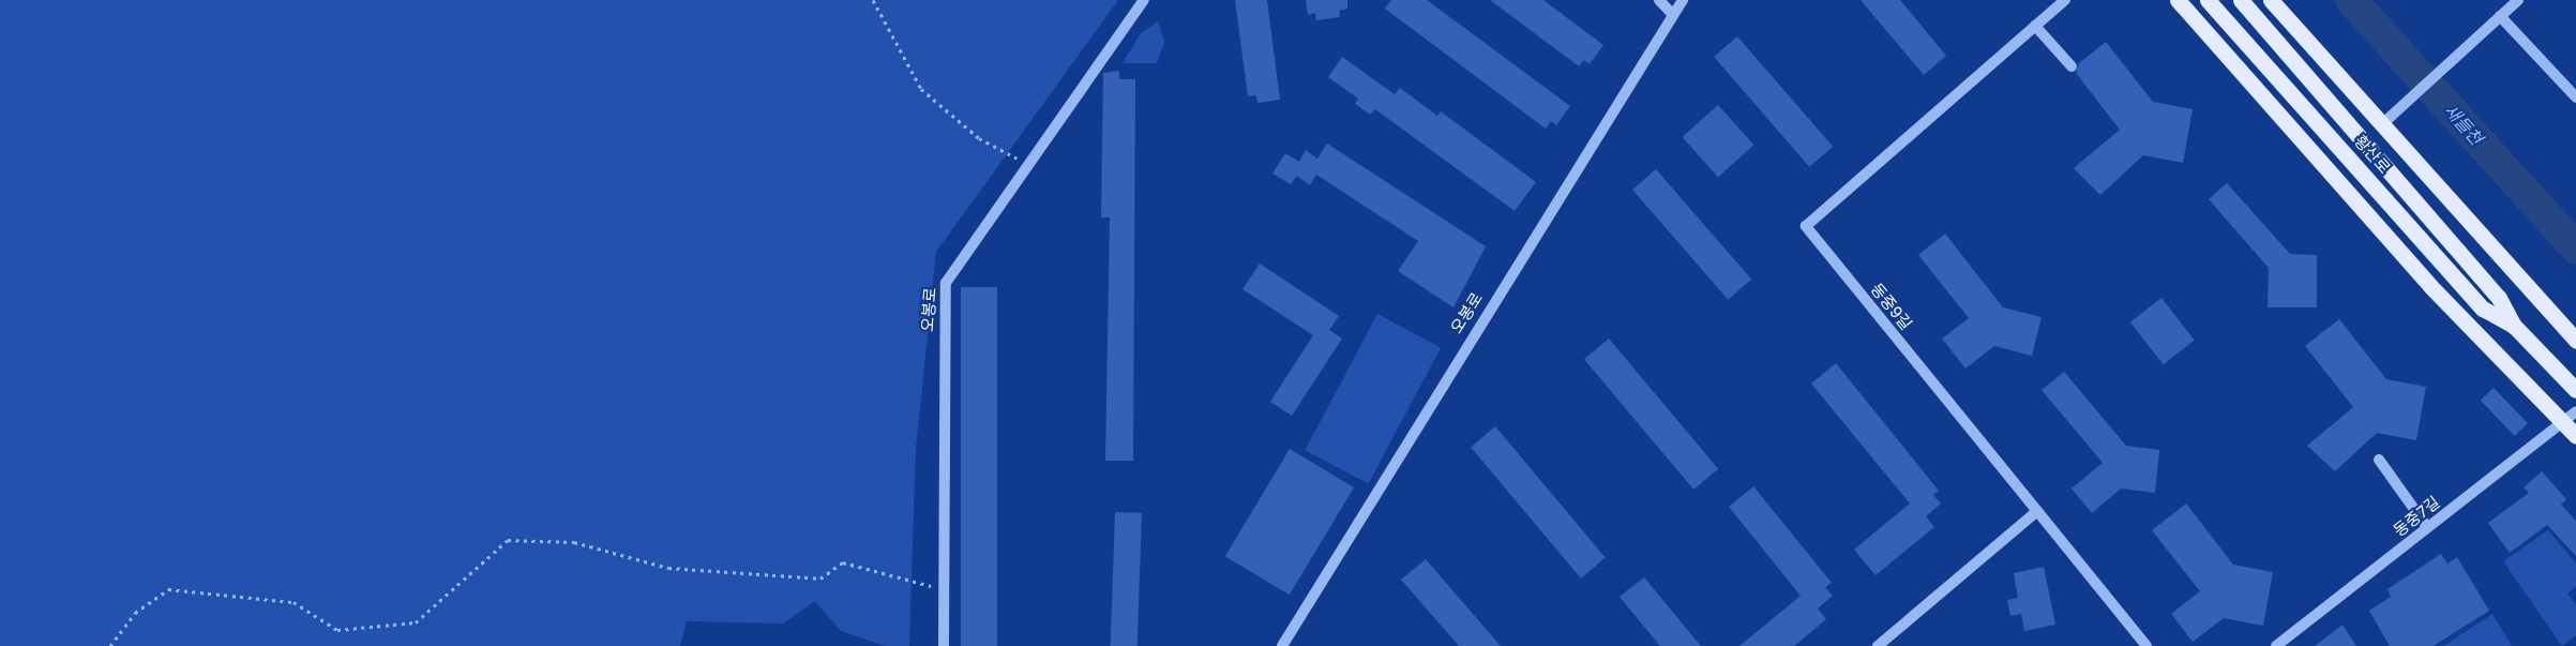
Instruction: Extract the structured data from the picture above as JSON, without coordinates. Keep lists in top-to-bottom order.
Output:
{
  "streets": {
    "main road": ["황산로"],
    "street": ["동중9길", "오봉로", "동중7길"]
  },
  "water": ["새들천"]
}
